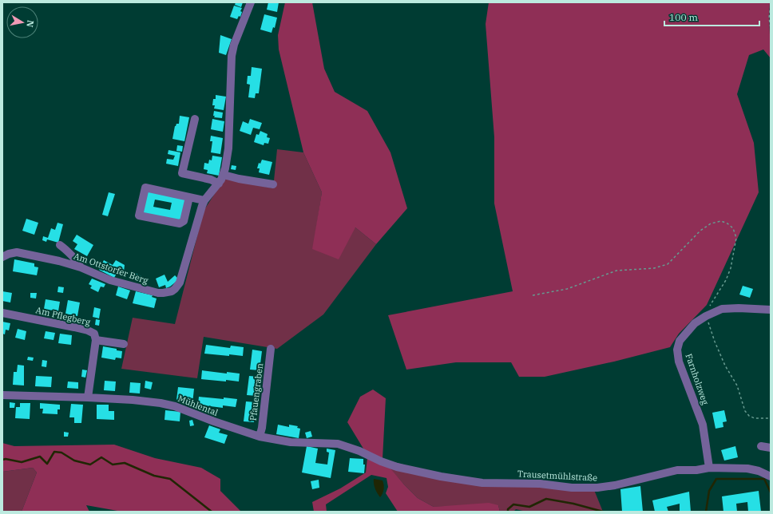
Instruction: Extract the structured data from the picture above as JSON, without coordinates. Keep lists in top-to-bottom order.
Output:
{
  "streets": {
    "street": [
      "Am Ottstorfer Berg",
      "Am Pflegberg",
      "Farnholzweg",
      "Pfauengraben",
      "Mühlental",
      "Trausetmühlstraße"
    ]
  },
  "crossings": [
    ["Farnholzweg", "Trausetmühlstraße"],
    ["Pfauengraben", "Mühlental"],
    ["Mühlental", "Trausetmühlstraße"]
  ],
  "scale_bar": "100 m",
  "north": "right"
}
